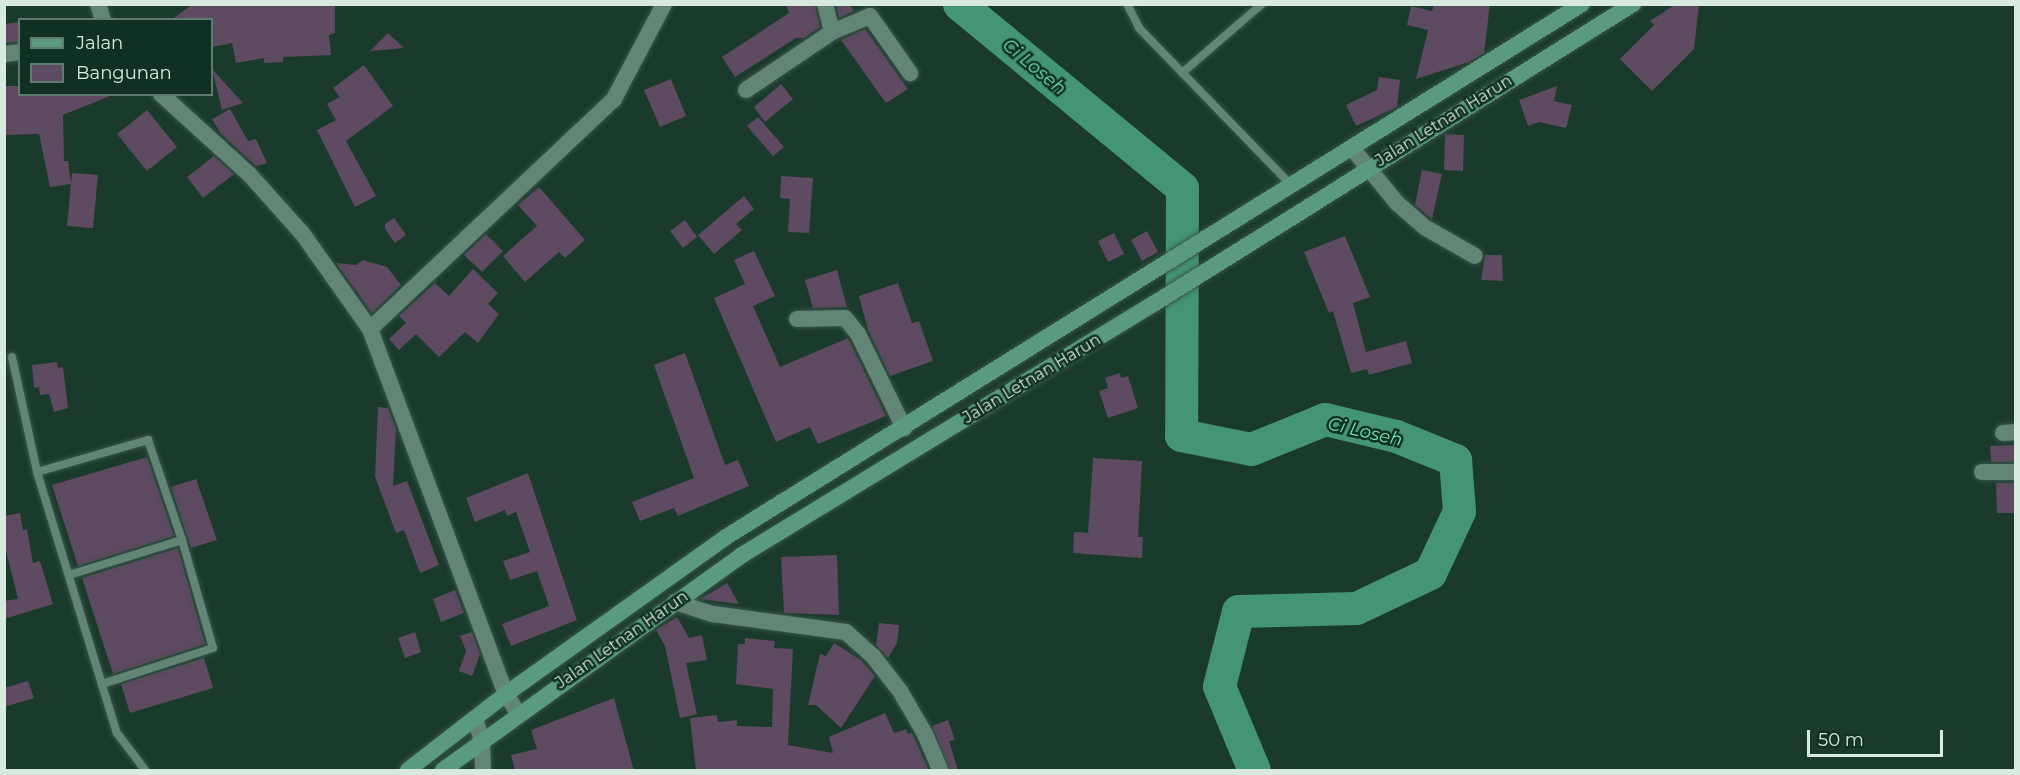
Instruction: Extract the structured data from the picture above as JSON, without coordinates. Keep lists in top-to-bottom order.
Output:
{
  "streets": {
    "main road": ["Jalan Letnan Harun"]
  },
  "water": ["Ci Loseh"],
  "legend": ["Jalan", "Bangunan"],
  "scale_bar": "50 m"
}
